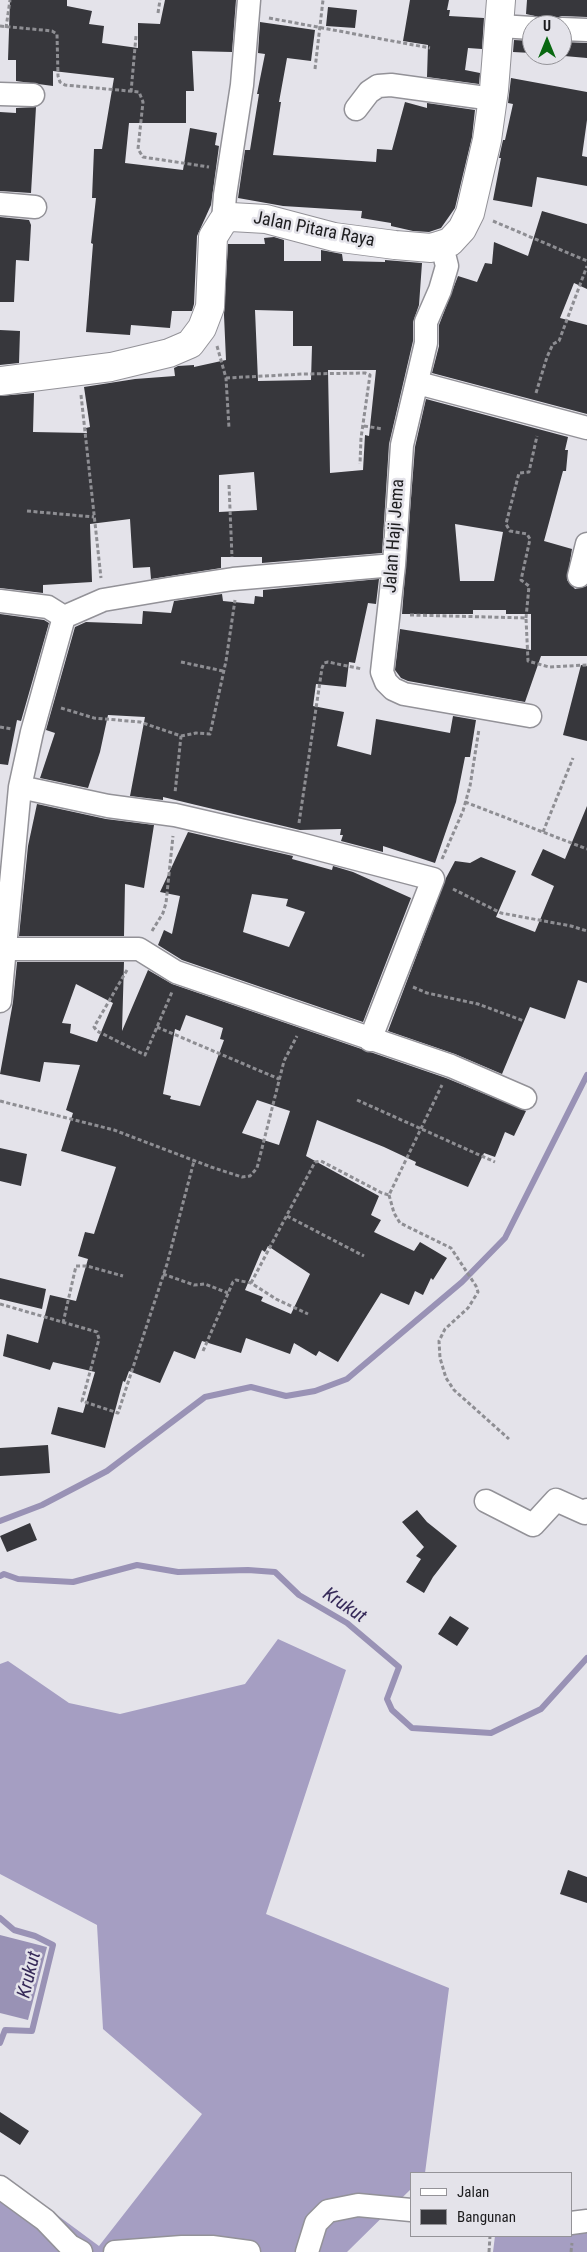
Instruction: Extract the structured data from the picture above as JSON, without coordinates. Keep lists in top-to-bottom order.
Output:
{
  "streets": {
    "main road": ["Jalan Pitara Raya"],
    "street": ["Jalan Haji Jema"]
  },
  "crossings": [
    ["Jalan Pitara Raya", "Jalan Haji Jema"]
  ],
  "water": ["Krukut"],
  "legend": ["Jalan", "Bangunan"],
  "north": "top"
}
